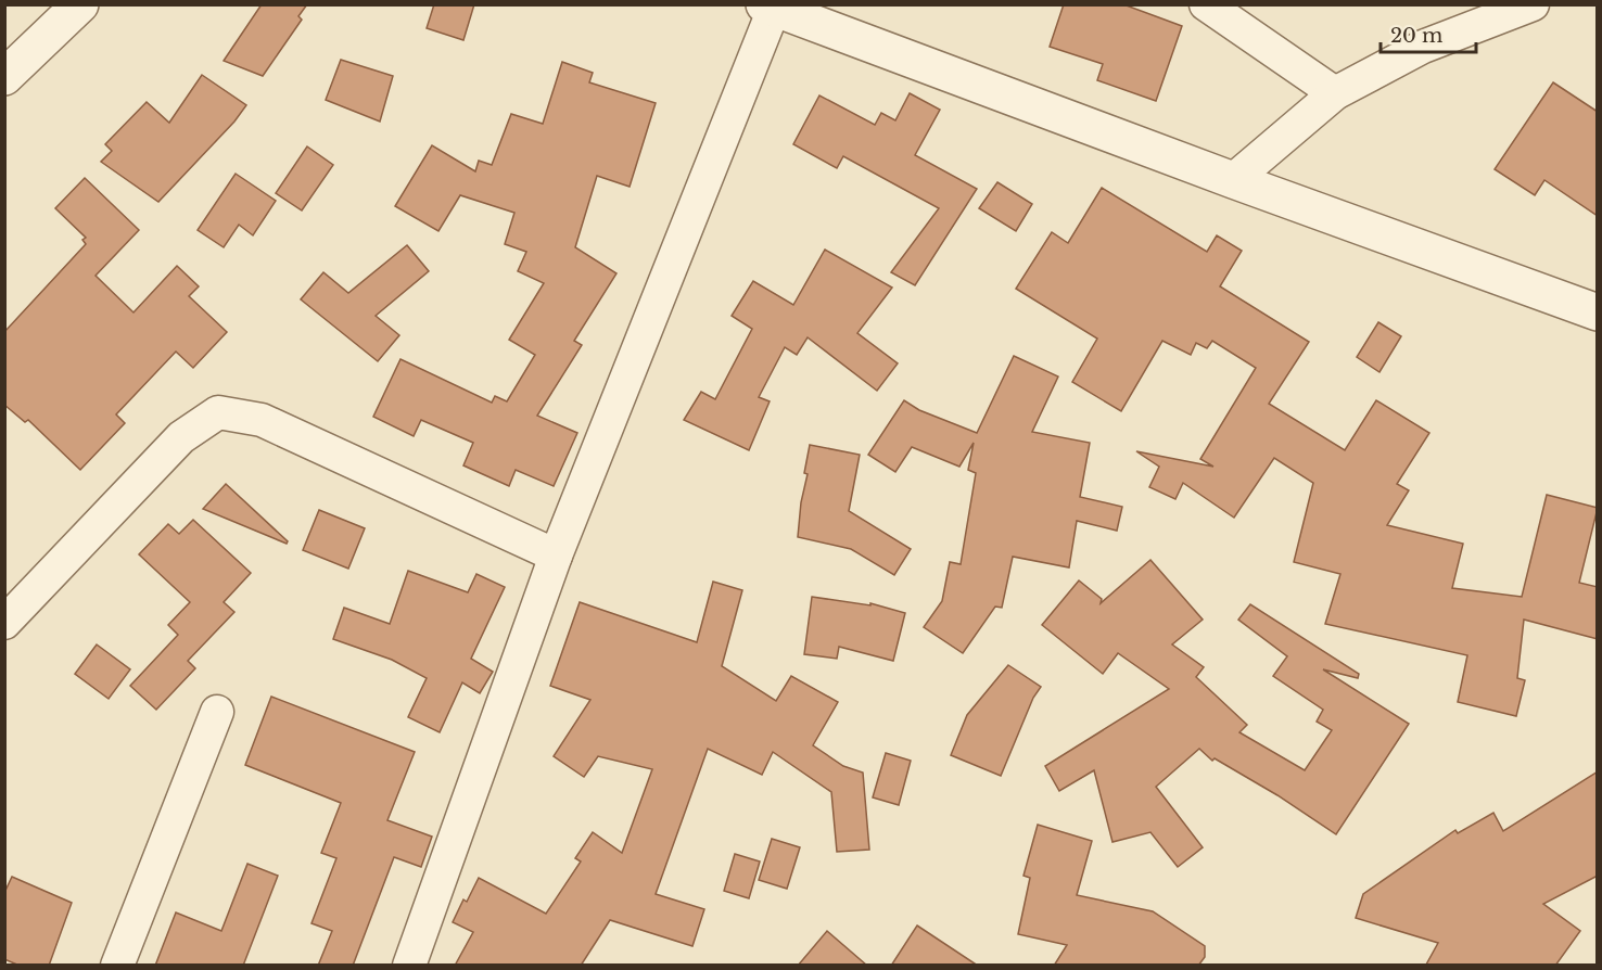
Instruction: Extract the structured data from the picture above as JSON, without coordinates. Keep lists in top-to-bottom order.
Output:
{
  "scale_bar": "20 m"
}
